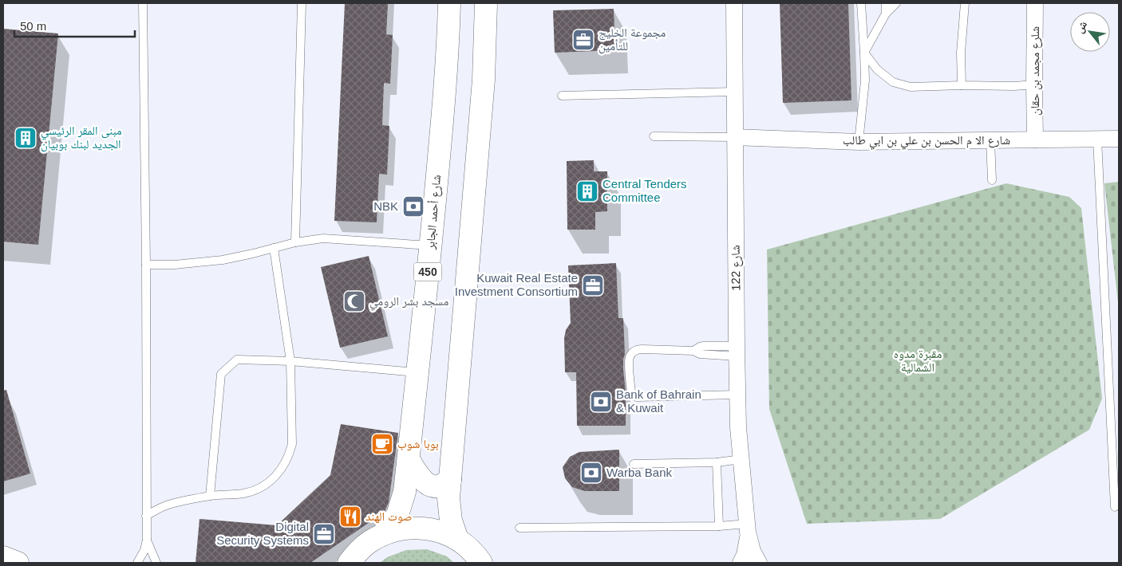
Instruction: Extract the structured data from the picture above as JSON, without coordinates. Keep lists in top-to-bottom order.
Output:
{
  "streets": {
    "main road": ["شارع أحمد الجابر", "450"],
    "street": ["شلرع مجمد بن حقان", "شارع الا م الحسن بن علي بن ابي طالب", "شارع 122"]
  },
  "crossings": [
    ["شلرع مجمد بن حقان", "شارع الا م الحسن بن علي بن ابي طالب"],
    ["شارع الا م الحسن بن علي بن ابي طالب", "شارع 122"],
    ["شارع أحمد الجابر", "450"]
  ],
  "parks": ["مقبرة مدوه الشمالية"],
  "places": {
    "office": ["مجموعة الخليج للتأمين", "Kuwait Real Estate Investment Consortium", "Digital Security Systems"],
    "building": ["مبنى المقر الرئيسي الجديد لبنك بوبيان", "Central Tenders Committee"],
    "bank": ["NBK", "Bank of Bahrain & Kuwait", "Warba Bank"],
    "mosque": ["مسجد بشر الرومي"],
    "cafe": ["بوبا شوب"],
    "restaurant": ["صوت الهند"]
  },
  "scale_bar": "50 m",
  "north": "top left"
}
